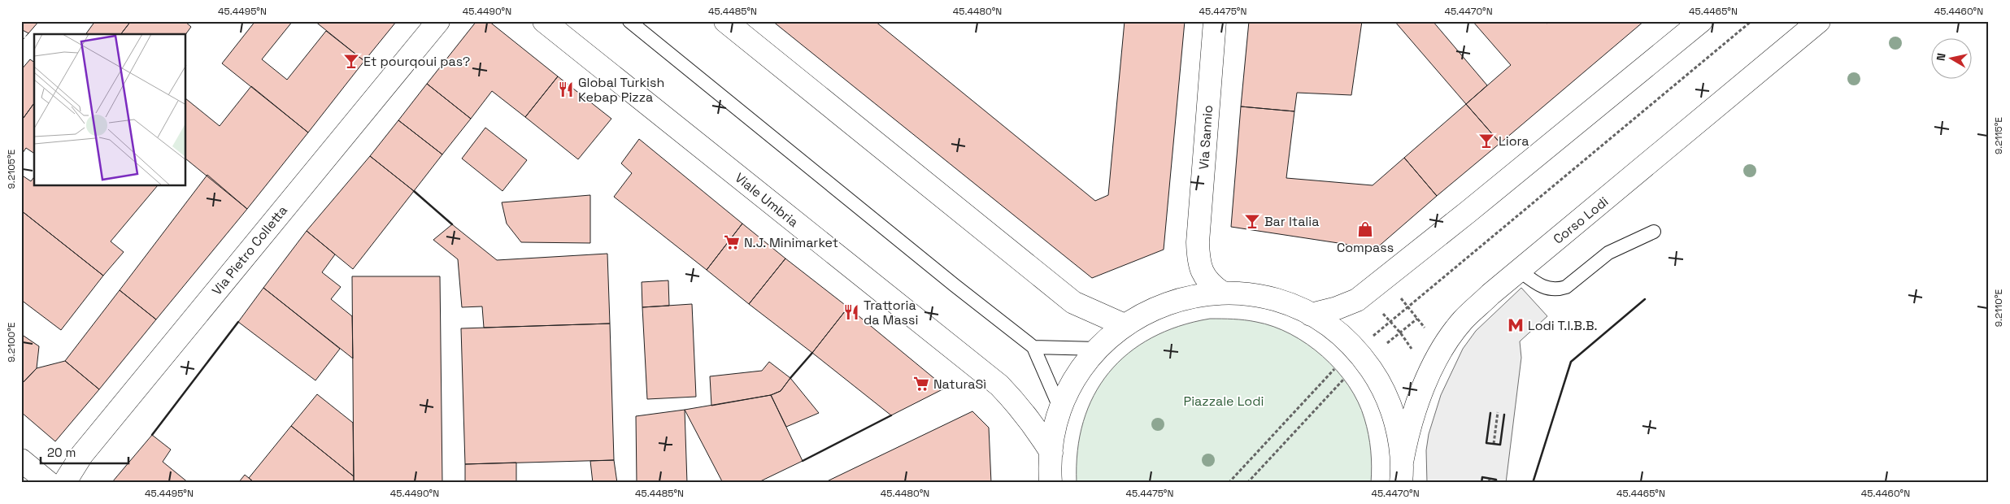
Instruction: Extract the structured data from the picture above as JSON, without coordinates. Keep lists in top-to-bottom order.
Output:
{
  "streets": {
    "main road": [
      "Via Sannio",
      "Viale Umbria",
      "Corso Lodi",
      "Via Pietro Colletta"
    ]
  },
  "parks": ["Piazzale Lodi"],
  "places": {
    "bar": ["Et pourqoui pas?", "Liora", "Bar Italia"],
    "restaurant": ["Global Turkish Kebap Pizza", "Trattoria da Massi"],
    "shop": ["Compass"],
    "supermarket": ["N.J. Minimarket", "NaturaSì"],
    "metro station": ["Lodi T.I.B.B."]
  },
  "scale_bar": "20 m",
  "north": "left",
  "coordinates": [
    "45.4495°N",
    "45.4490°N",
    "45.4485°N",
    "45.4480°N",
    "45.4475°N",
    "45.4470°N",
    "45.4465°N",
    "45.4460°N",
    "9.2115°E",
    "9.2105°E",
    "9.2110°E",
    "9.2100°E"
  ]
}
